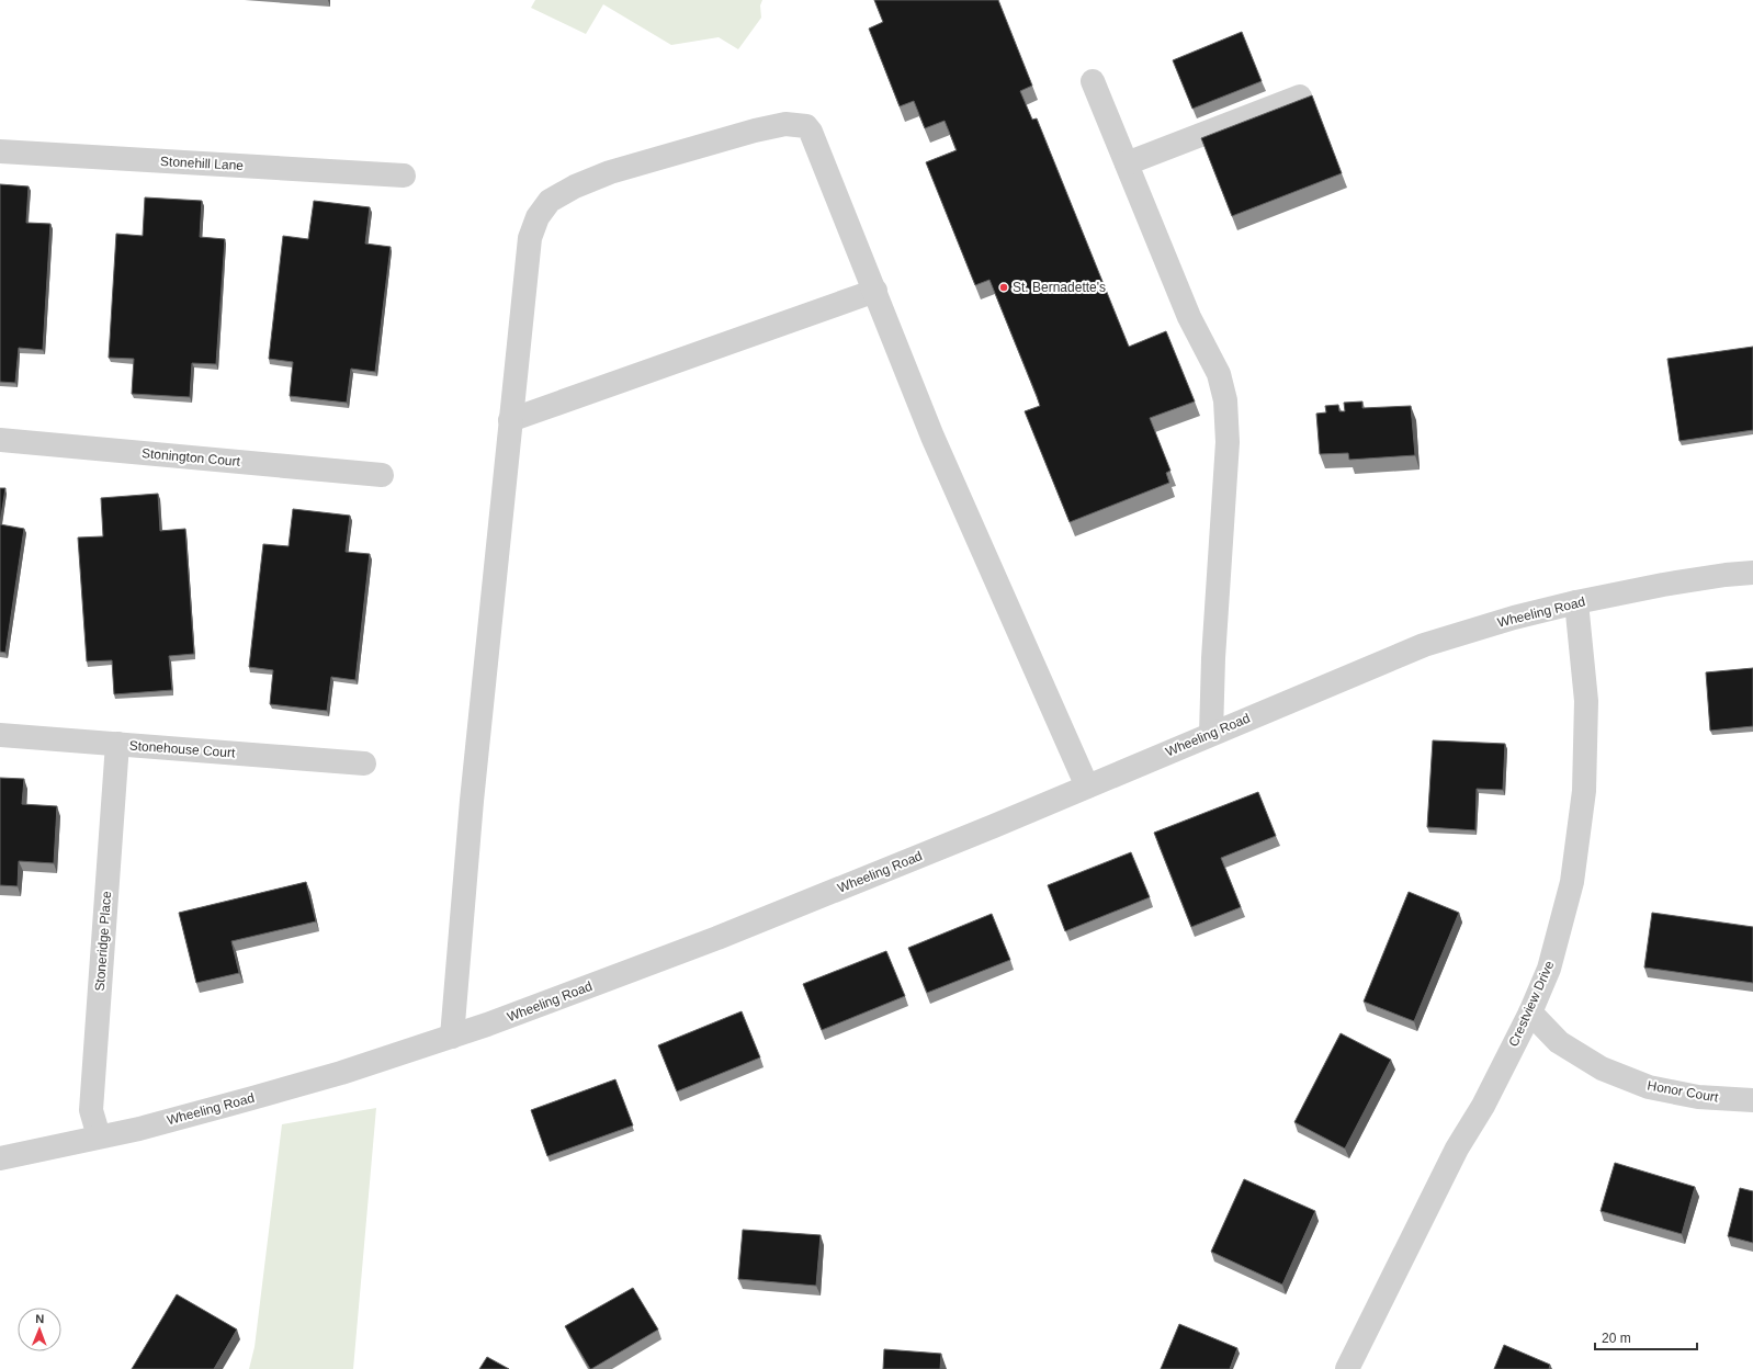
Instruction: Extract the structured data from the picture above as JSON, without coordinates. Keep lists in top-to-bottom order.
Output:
{
  "streets": {
    "street": [
      "Stonehill Lane",
      "Stonington Court",
      "Wheeling Road",
      "Stonehouse Court",
      "Stoneridge Place",
      "Crestview Drive",
      "Honor Court"
    ]
  },
  "crossings": [
    ["Wheeling Road", "Stoneridge Place"],
    ["Wheeling Road", "Crestview Drive"],
    ["Stonehouse Court", "Stoneridge Place"],
    ["Crestview Drive", "Honor Court"]
  ],
  "places": ["St. Bernadette's"],
  "scale_bar": "20 m",
  "north": "top"
}
